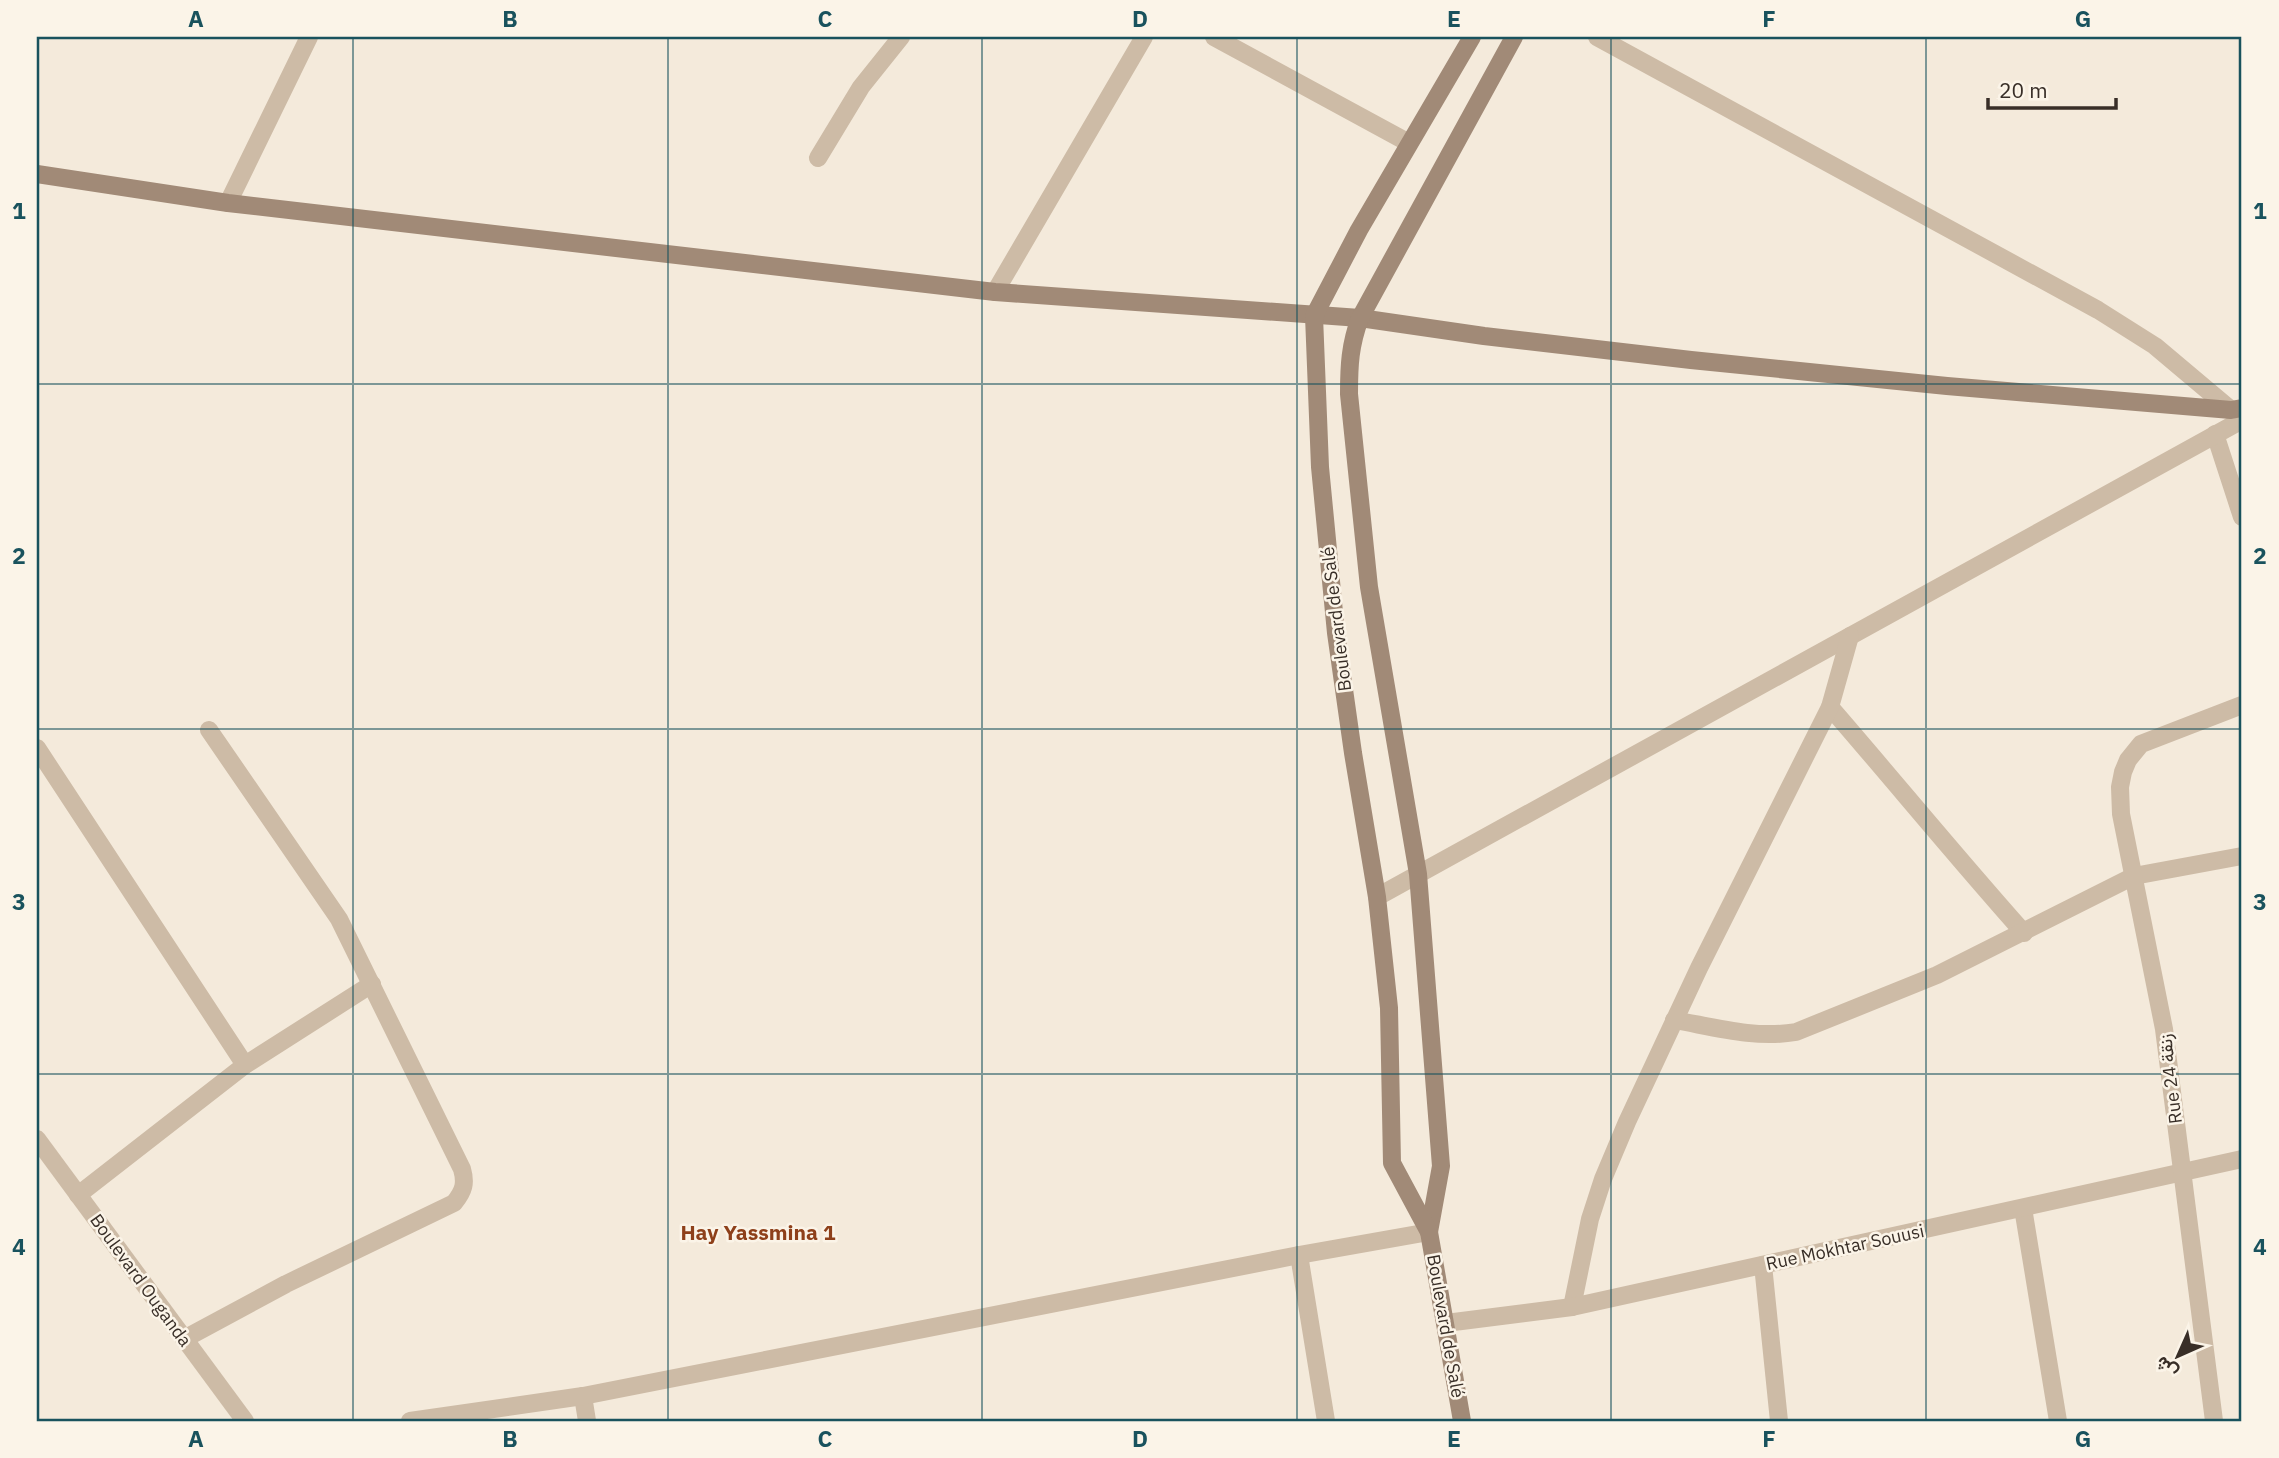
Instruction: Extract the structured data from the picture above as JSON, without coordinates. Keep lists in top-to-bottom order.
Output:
{
  "streets": {
    "street": [
      "Boulevard de Salé",
      "Rue 24 زنقة",
      "Rue Mokhtar Souusi",
      "Boulevard Ouganda"
    ]
  },
  "crossings": [
    ["Boulevard de Salé", "Rue Mokhtar Souusi"],
    ["Rue 24 زنقة", "Rue Mokhtar Souusi"]
  ],
  "districts": ["Hay Yassmina 1"],
  "scale_bar": "20 m",
  "north": "bottom left",
  "grid": {
    "columns": [
      "A",
      "B",
      "C",
      "D",
      "E",
      "F",
      "G"
    ],
    "rows": [
      "1",
      "2",
      "3",
      "4"
    ]
  }
}
